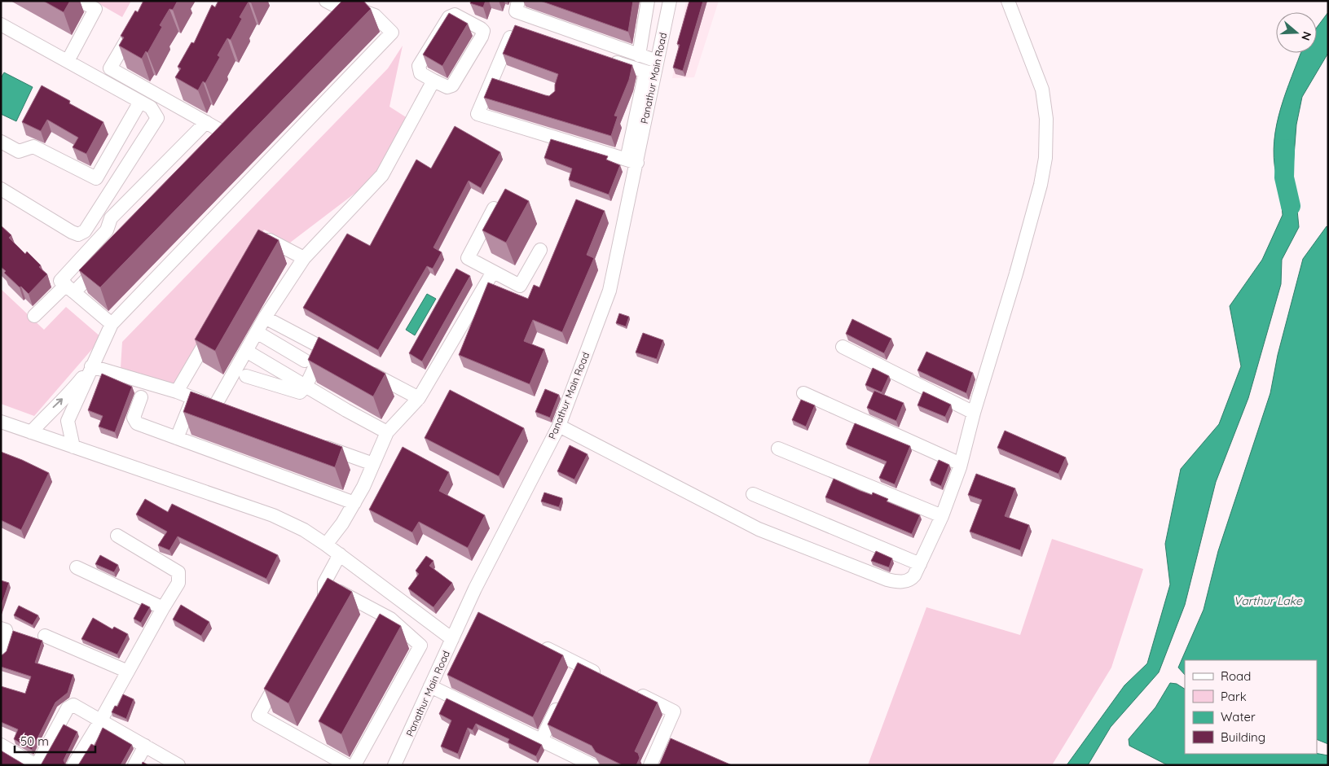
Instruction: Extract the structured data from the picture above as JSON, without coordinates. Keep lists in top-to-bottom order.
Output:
{
  "streets": {
    "street": ["Panathur Main Road"]
  },
  "water": ["Varthur Lake"],
  "legend": [
    "Road",
    "Park",
    "Water",
    "Building"
  ],
  "scale_bar": "50 m",
  "north": "right"
}
